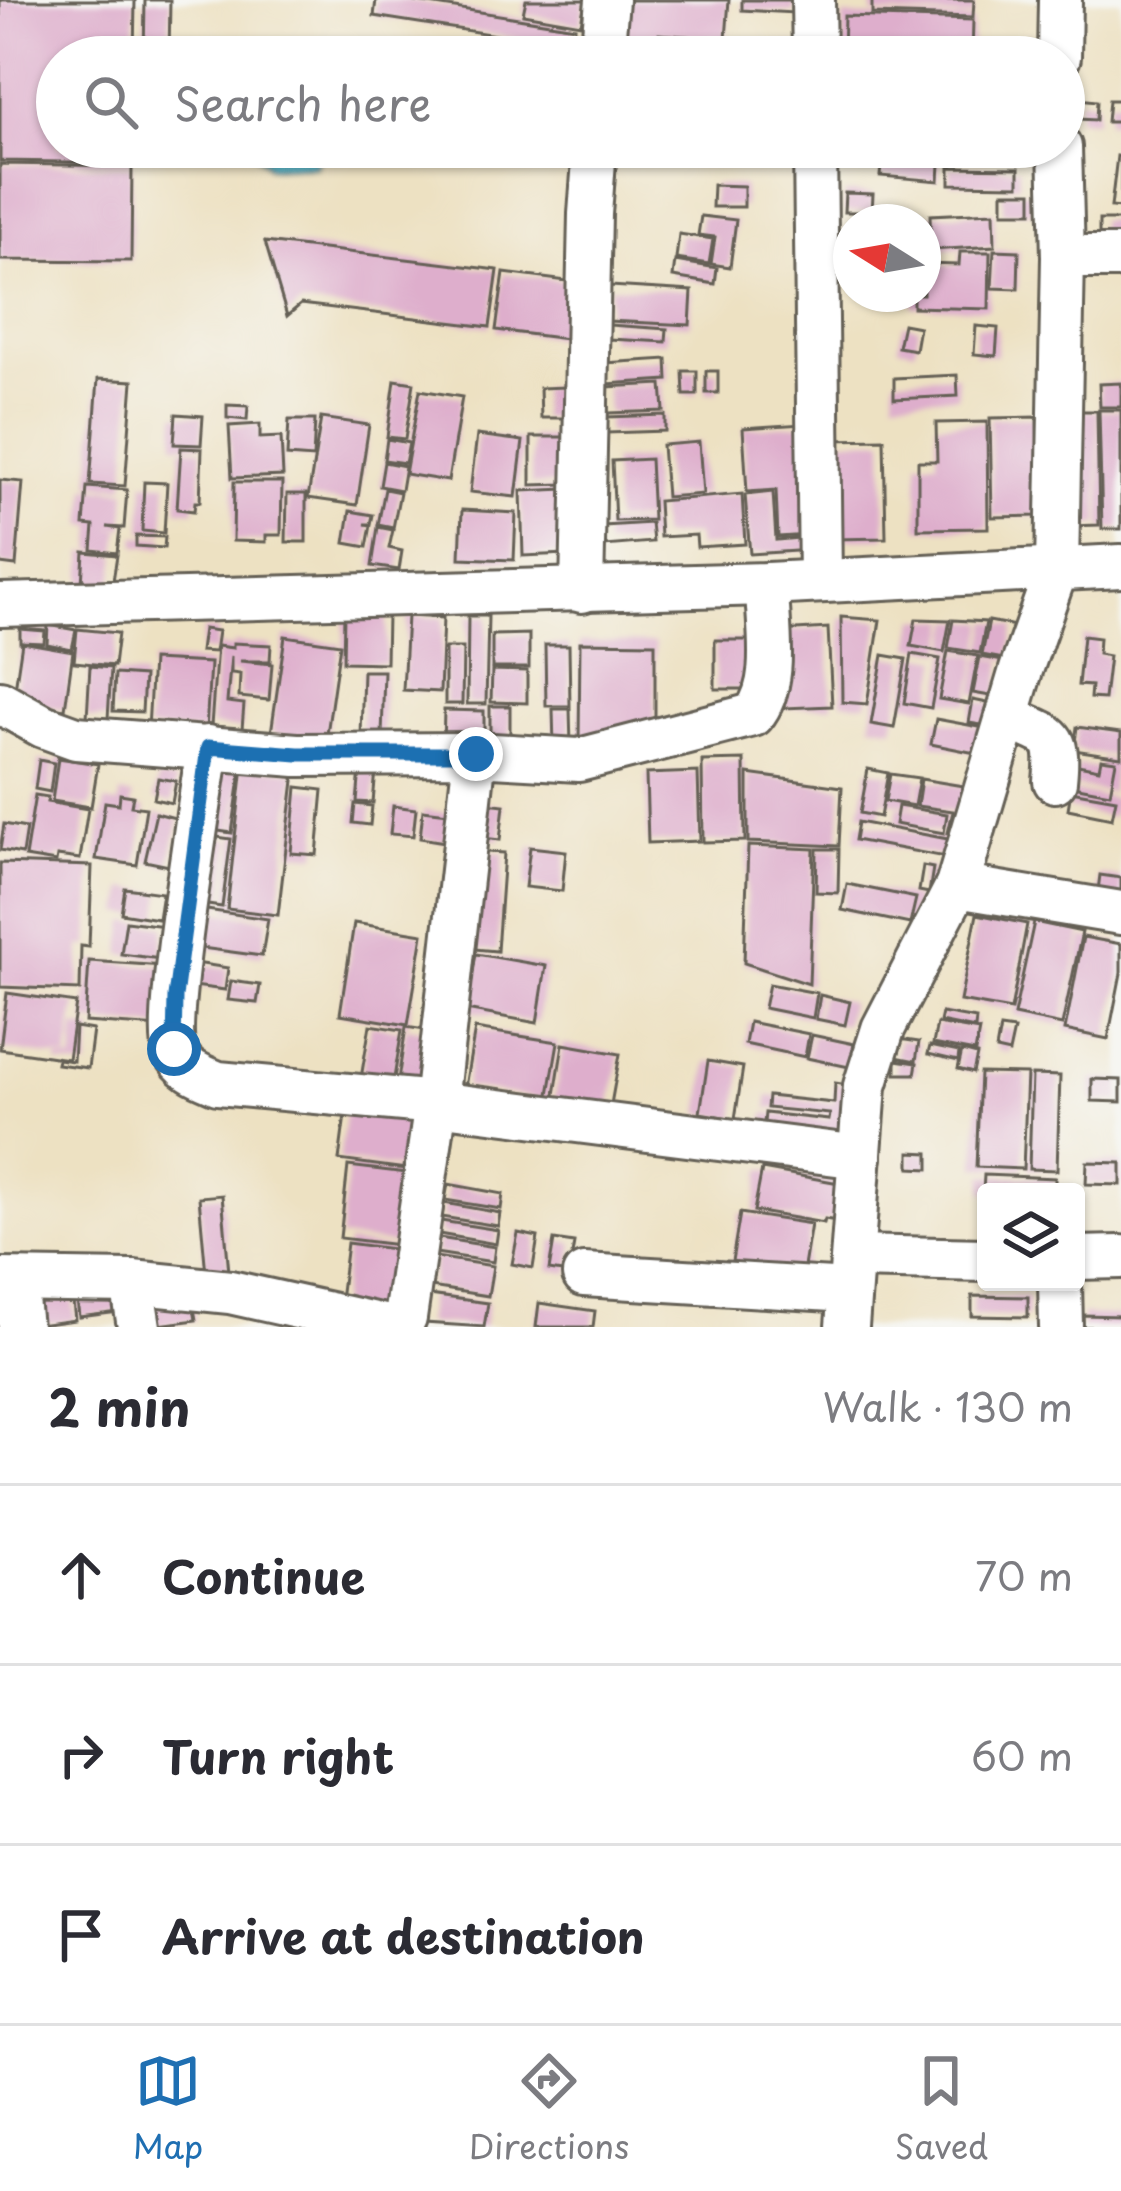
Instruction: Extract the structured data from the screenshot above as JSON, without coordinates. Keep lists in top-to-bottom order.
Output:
{
  "north": "left",
  "page": {
    "search": "Search here",
    "heading": ["2 min", "Walk · 130 m"],
    "list": [
      ["Continue", "70 m"],
      ["Turn right", "60 m"],
      "Arrive at destination"
    ],
    "nav": ["Map", "Directions", "Saved"]
  }
}
